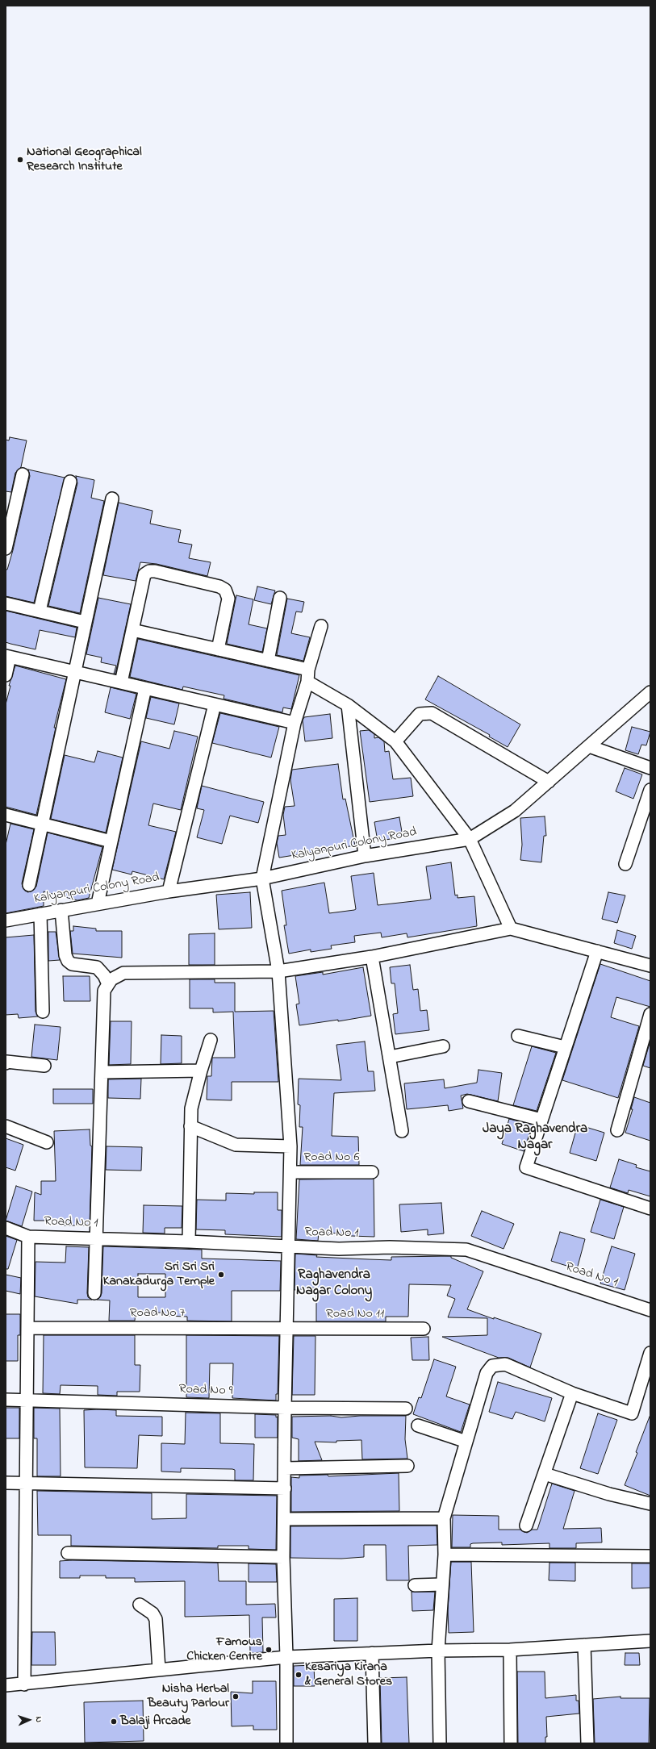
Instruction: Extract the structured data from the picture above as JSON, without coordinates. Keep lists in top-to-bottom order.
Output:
{
  "streets": {
    "street": [
      "Kalyanpuri Colony Road",
      "Road No 6",
      "Road No 1",
      "Road No 7",
      "Road No 11",
      "Road No 9"
    ]
  },
  "crossings": [
    ["Road No 7", "Road No 11"]
  ],
  "districts": ["Jaya Raghavendra Nagar", "Raghavendra Nagar Colony"],
  "places": [
    "National Geographical Research Institute",
    "Sri Sri Sri Kanakadurga Temple",
    "Famous Chicken Centre",
    "Kesariya Kirana & General Stores",
    "Nisha Herbal Beauty Parlour",
    "Balaji Arcade"
  ],
  "north": "right"
}
